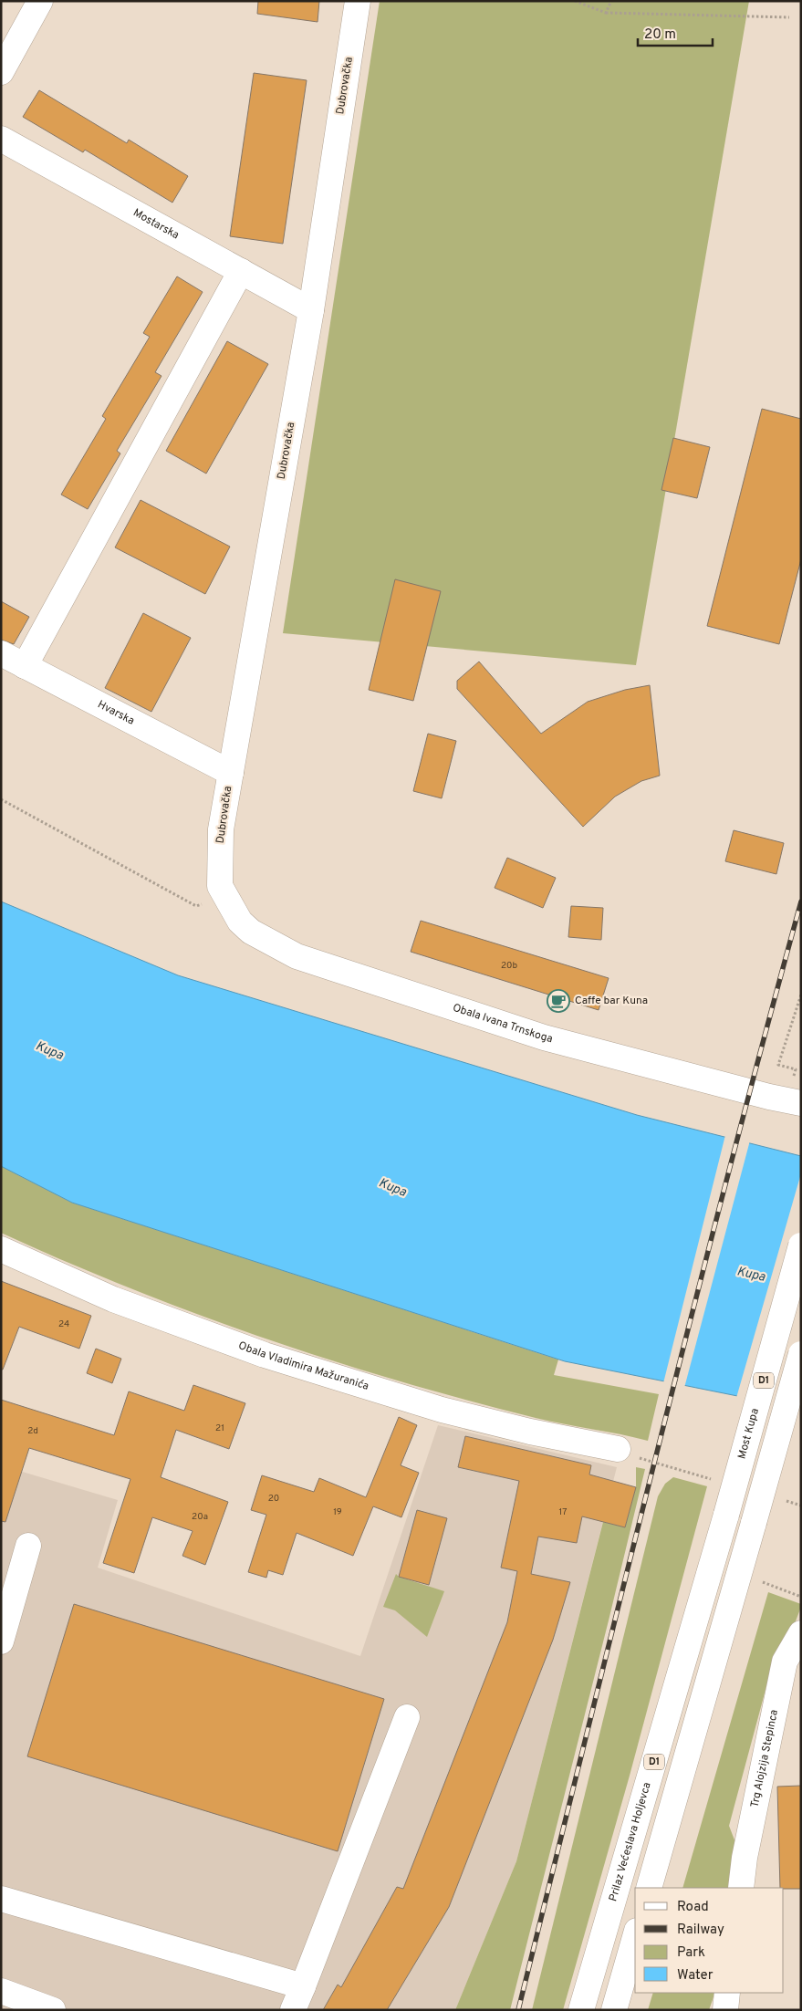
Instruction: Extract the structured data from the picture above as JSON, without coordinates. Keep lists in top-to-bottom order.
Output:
{
  "streets": {
    "main road": [
      "Dubrovačka",
      "Mostarska",
      "Hvarska",
      "Obala Ivana Trnskoga",
      "Obala Vladimira Mažuranića",
      "D1",
      "Most Kupa",
      "Trg Alojzija Stepinca",
      "Prilaz Većeslava Holjevca"
    ]
  },
  "crossings": [
    ["Dubrovačka", "Mostarska"],
    ["Dubrovačka", "Hvarska"],
    ["Dubrovačka", "Obala Ivana Trnskoga"],
    ["Most Kupa", "Prilaz Većeslava Holjevca"]
  ],
  "water": ["Kupa"],
  "places": {
    "cafe": ["Caffe bar Kuna"]
  },
  "house_numbers": [
    "20b",
    "24",
    "21",
    "2d",
    "20",
    "19",
    "17",
    "20a"
  ],
  "legend": [
    "Road",
    "Railway",
    "Park",
    "Water"
  ],
  "scale_bar": "20 m"
}
